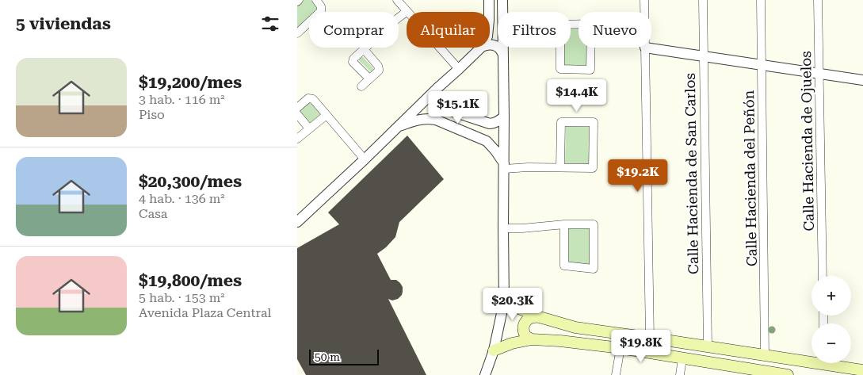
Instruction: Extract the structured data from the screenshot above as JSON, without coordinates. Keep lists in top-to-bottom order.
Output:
{
  "streets": {
    "street": ["Calle Hacienda de Ojuelos", "Calle Hacienda de San Carlos", "Calle Hacienda del Peñón"]
  },
  "scale_bar": "50 m",
  "page": {
    "heading": "5 viviendas",
    "chip": [
      "Comprar",
      "Alquilar",
      "Filtros",
      "Nuevo"
    ],
    "list": [
      {
        "name": "$19,200/mes",
        "note": "3 hab. · 116 m² · Piso"
      },
      {
        "name": "$20,300/mes",
        "note": "4 hab. · 136 m² · Casa"
      },
      {
        "name": "$19,800/mes",
        "note": "5 hab. · 153 m² · Avenida Plaza Central"
      }
    ],
    "price": [
      "$14.4K",
      "$15.1K",
      "$19.2K",
      "$20.3K",
      "$19.8K"
    ],
    "map_buttons": ["+", "−"],
    "scale": "50 m"
  }
}
